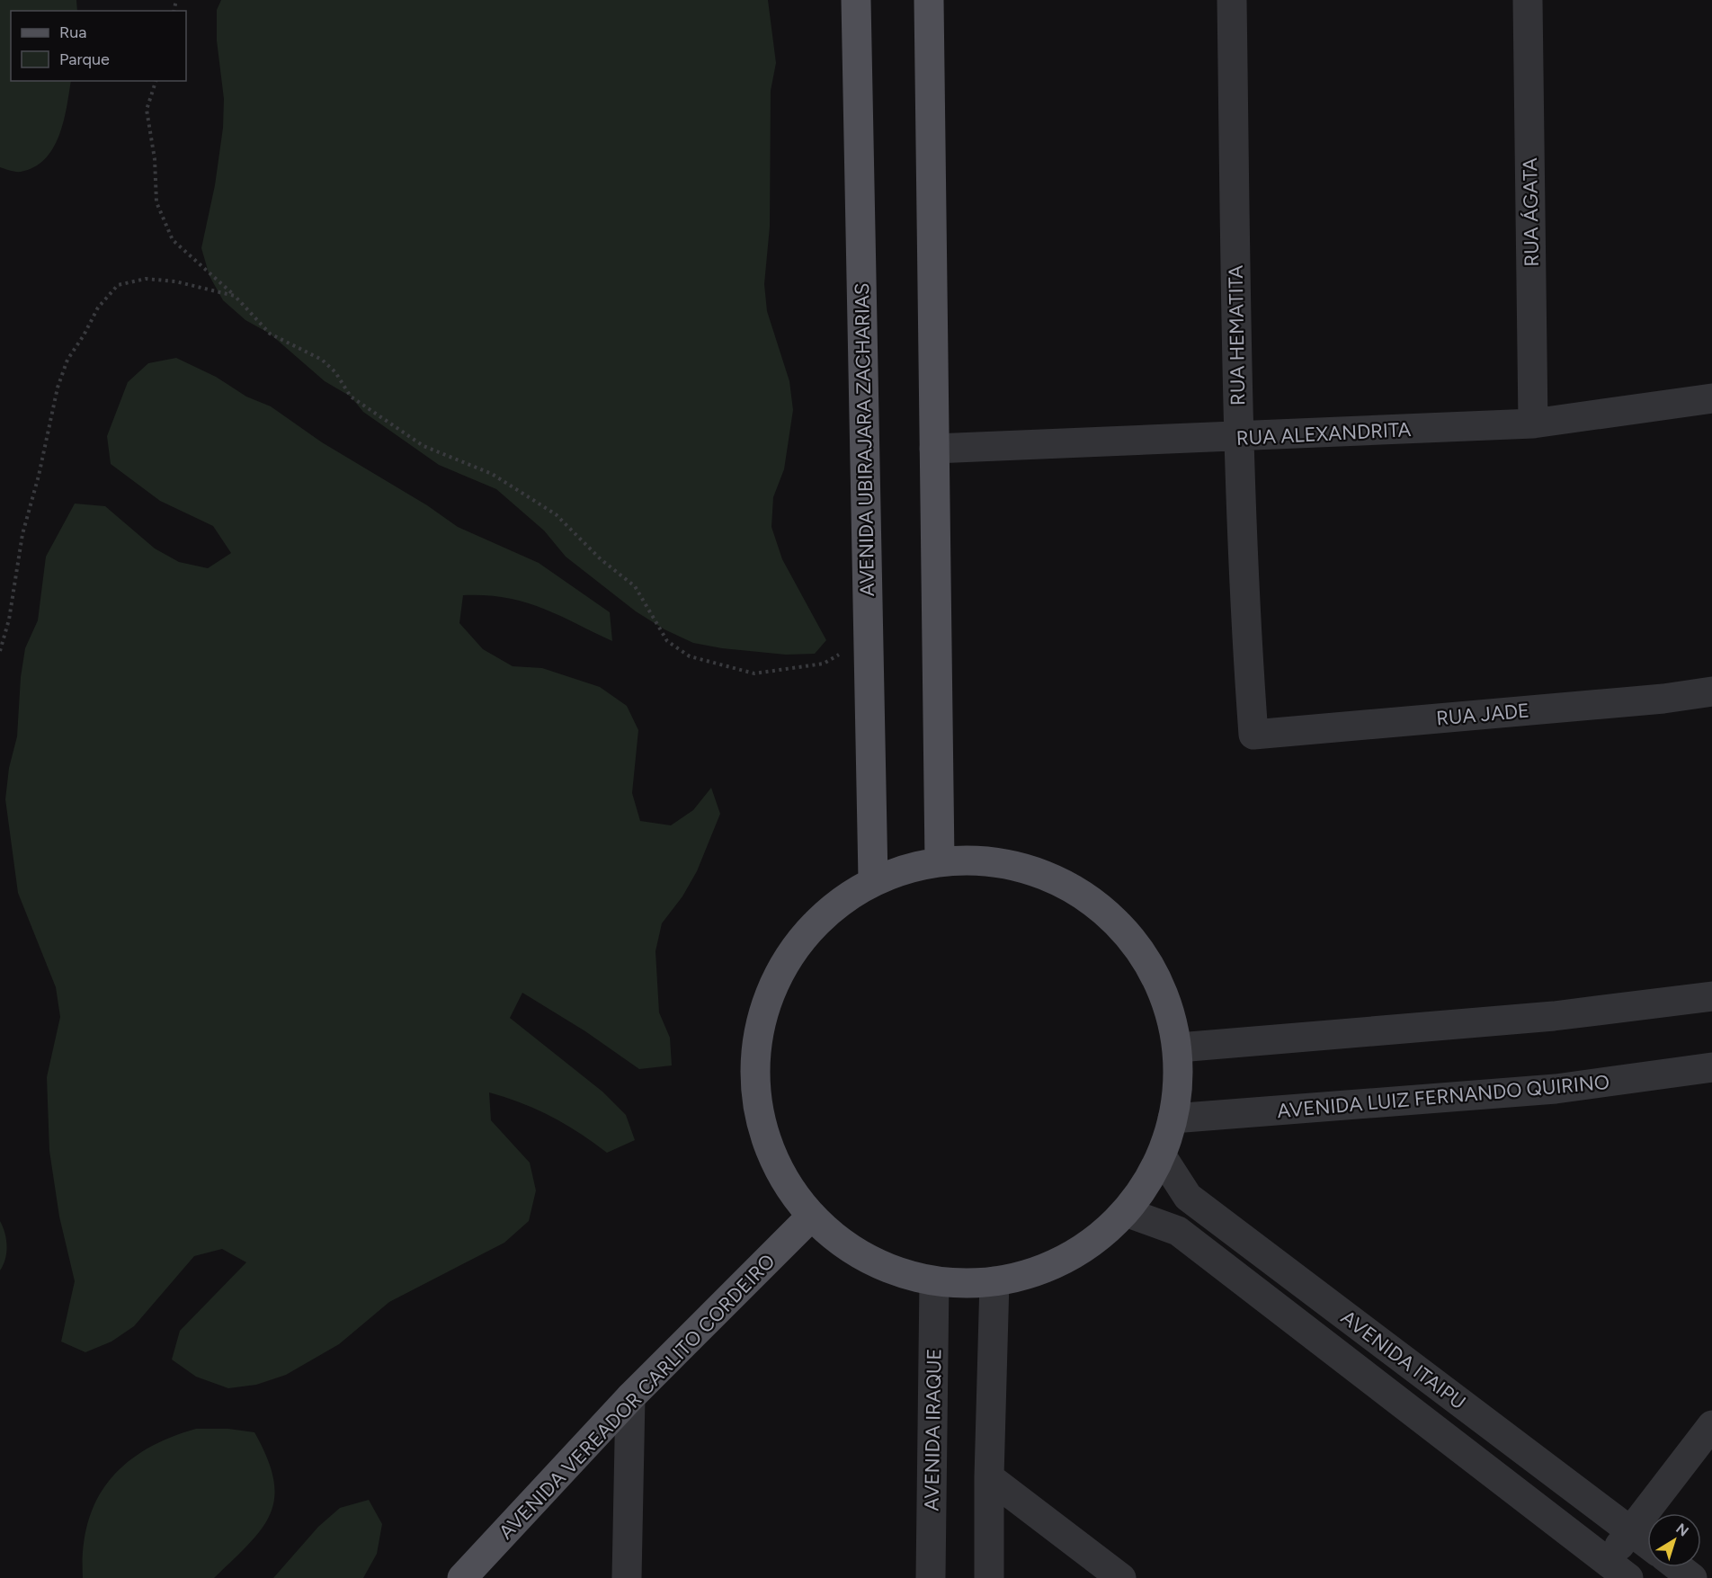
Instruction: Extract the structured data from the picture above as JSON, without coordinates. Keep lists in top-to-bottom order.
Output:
{
  "streets": {
    "main road": ["AVENIDA UBIRAJARA ZACHARIAS", "AVENIDA VEREADOR CARLITO CORDEIRO"],
    "street": [
      "RUA ÁGATA",
      "RUA HEMATITA",
      "RUA ALEXANDRITA",
      "RUA JADE",
      "AVENIDA LUIZ FERNANDO QUIRINO",
      "AVENIDA ITAIPU",
      "AVENIDA IRAQUE"
    ]
  },
  "crossings": [
    ["RUA ÁGATA", "RUA ALEXANDRITA"],
    ["RUA HEMATITA", "RUA ALEXANDRITA"],
    ["RUA HEMATITA", "RUA JADE"]
  ],
  "legend": ["Rua", "Parque"],
  "north": "top right"
}
